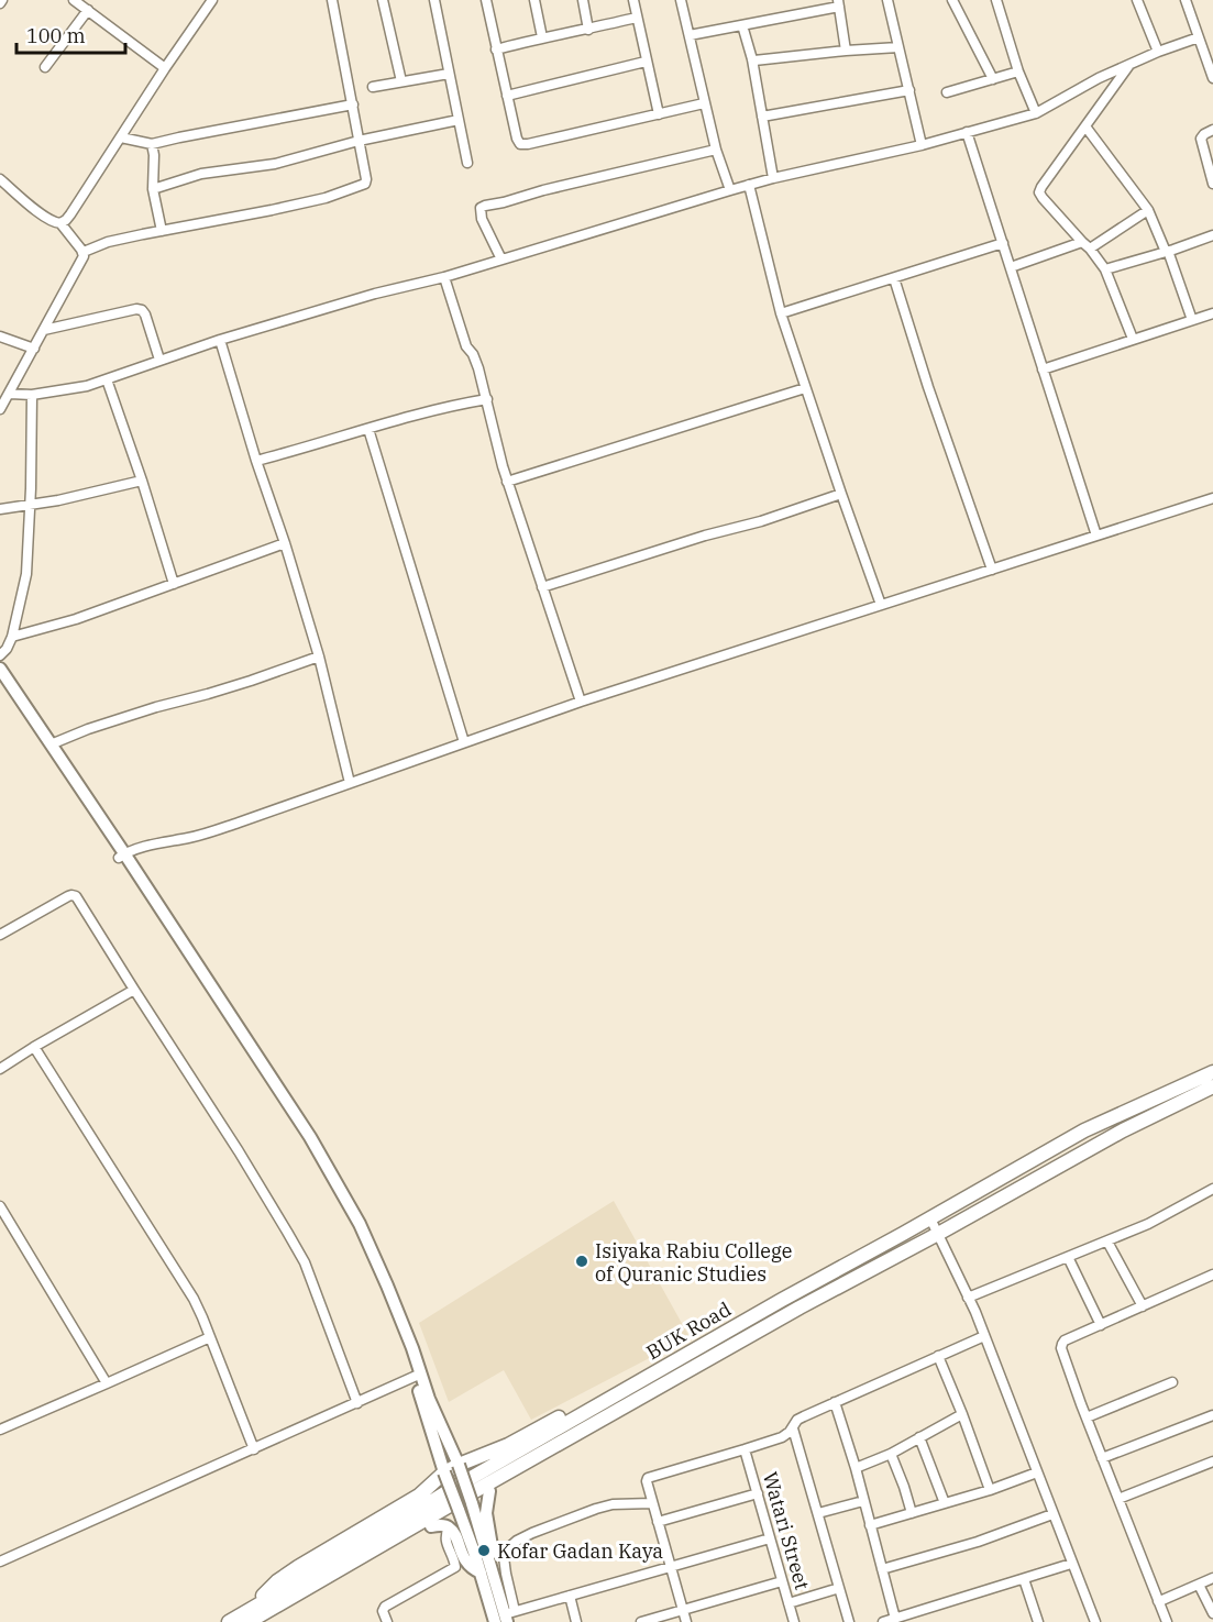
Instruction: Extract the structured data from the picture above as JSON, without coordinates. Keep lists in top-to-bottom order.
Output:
{
  "streets": {
    "main road": ["BUK Road"],
    "street": ["Watari Street"]
  },
  "places": ["Isiyaka Rabiu College of Quranic Studies", "Kofar Gadan Kaya"],
  "scale_bar": "100 m"
}
